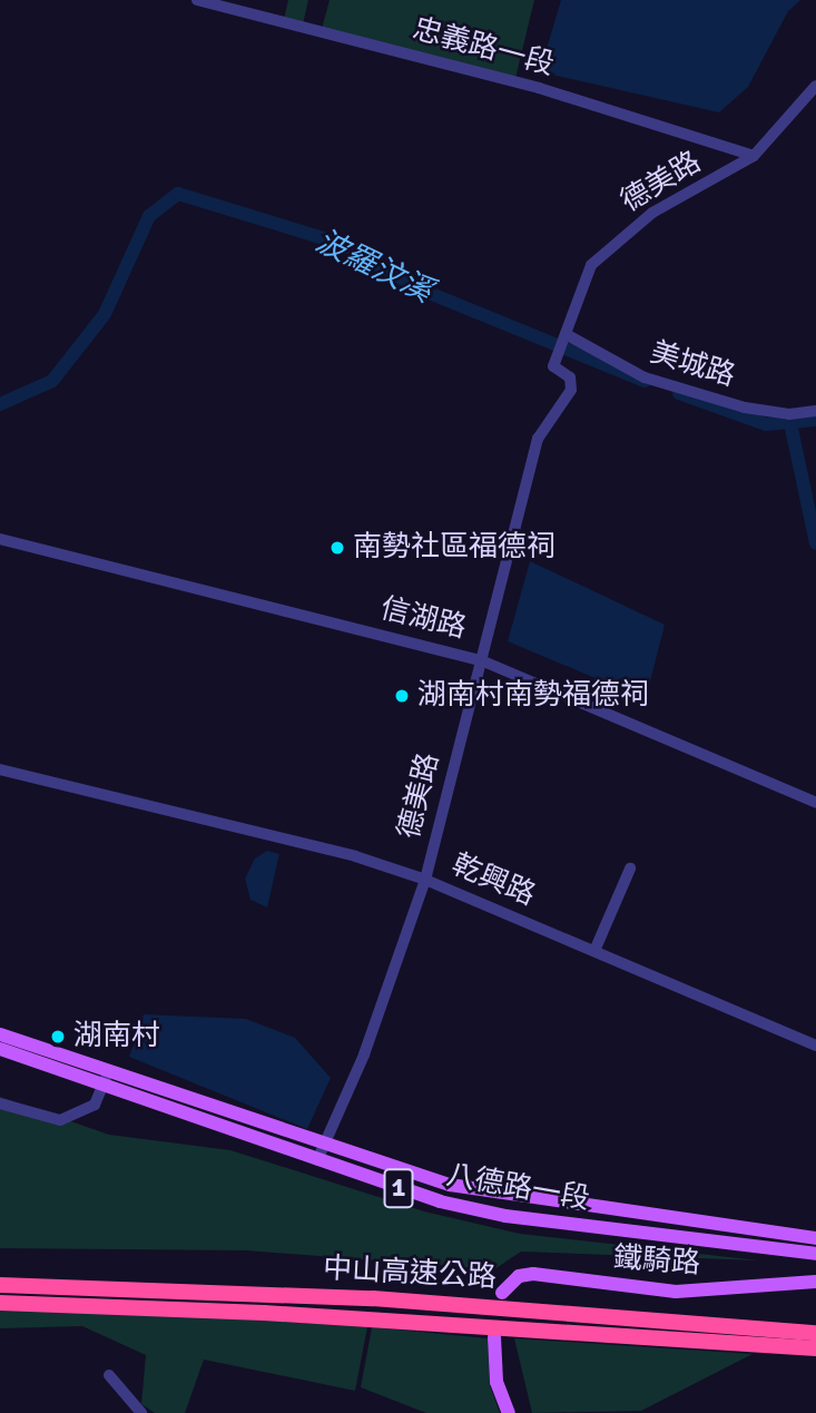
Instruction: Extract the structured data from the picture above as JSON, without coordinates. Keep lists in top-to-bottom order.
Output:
{
  "streets": {
    "highway": ["中山高速公路"],
    "main road": ["1", "八德路一段", "鐵騎路"],
    "street": [
      "忠義路一段",
      "德美路",
      "美城路",
      "信湖路",
      "乾興路"
    ]
  },
  "crossings": [
    ["忠義路一段", "德美路"],
    ["德美路", "美城路"],
    ["德美路", "信湖路"],
    ["德美路", "乾興路"],
    ["德美路", "八德路一段"]
  ],
  "water": ["波羅汶溪"],
  "places": ["南勢社區福德祠", "湖南村南勢福德祠", "湖南村"]
}
